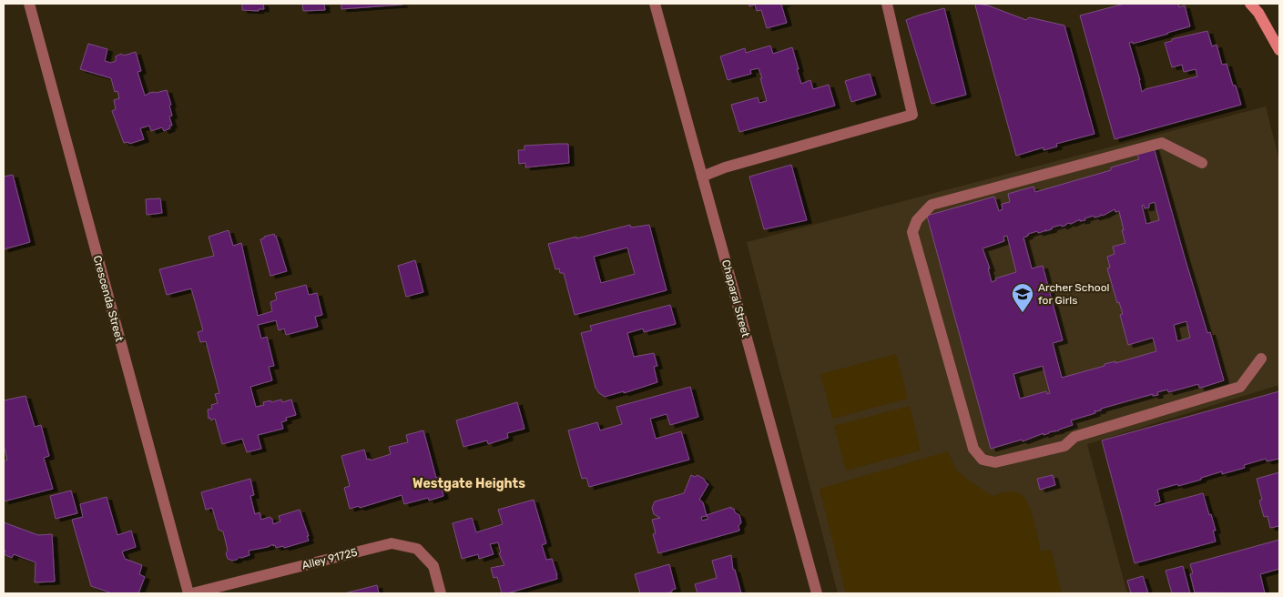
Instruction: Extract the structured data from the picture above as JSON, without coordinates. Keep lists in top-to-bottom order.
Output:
{
  "streets": {
    "street": ["Crescenda Street", "Chaparal Street", "Alley 91725"]
  },
  "districts": ["Westgate Heights"],
  "places": {
    "school or university": ["Archer School for Girls"]
  }
}
